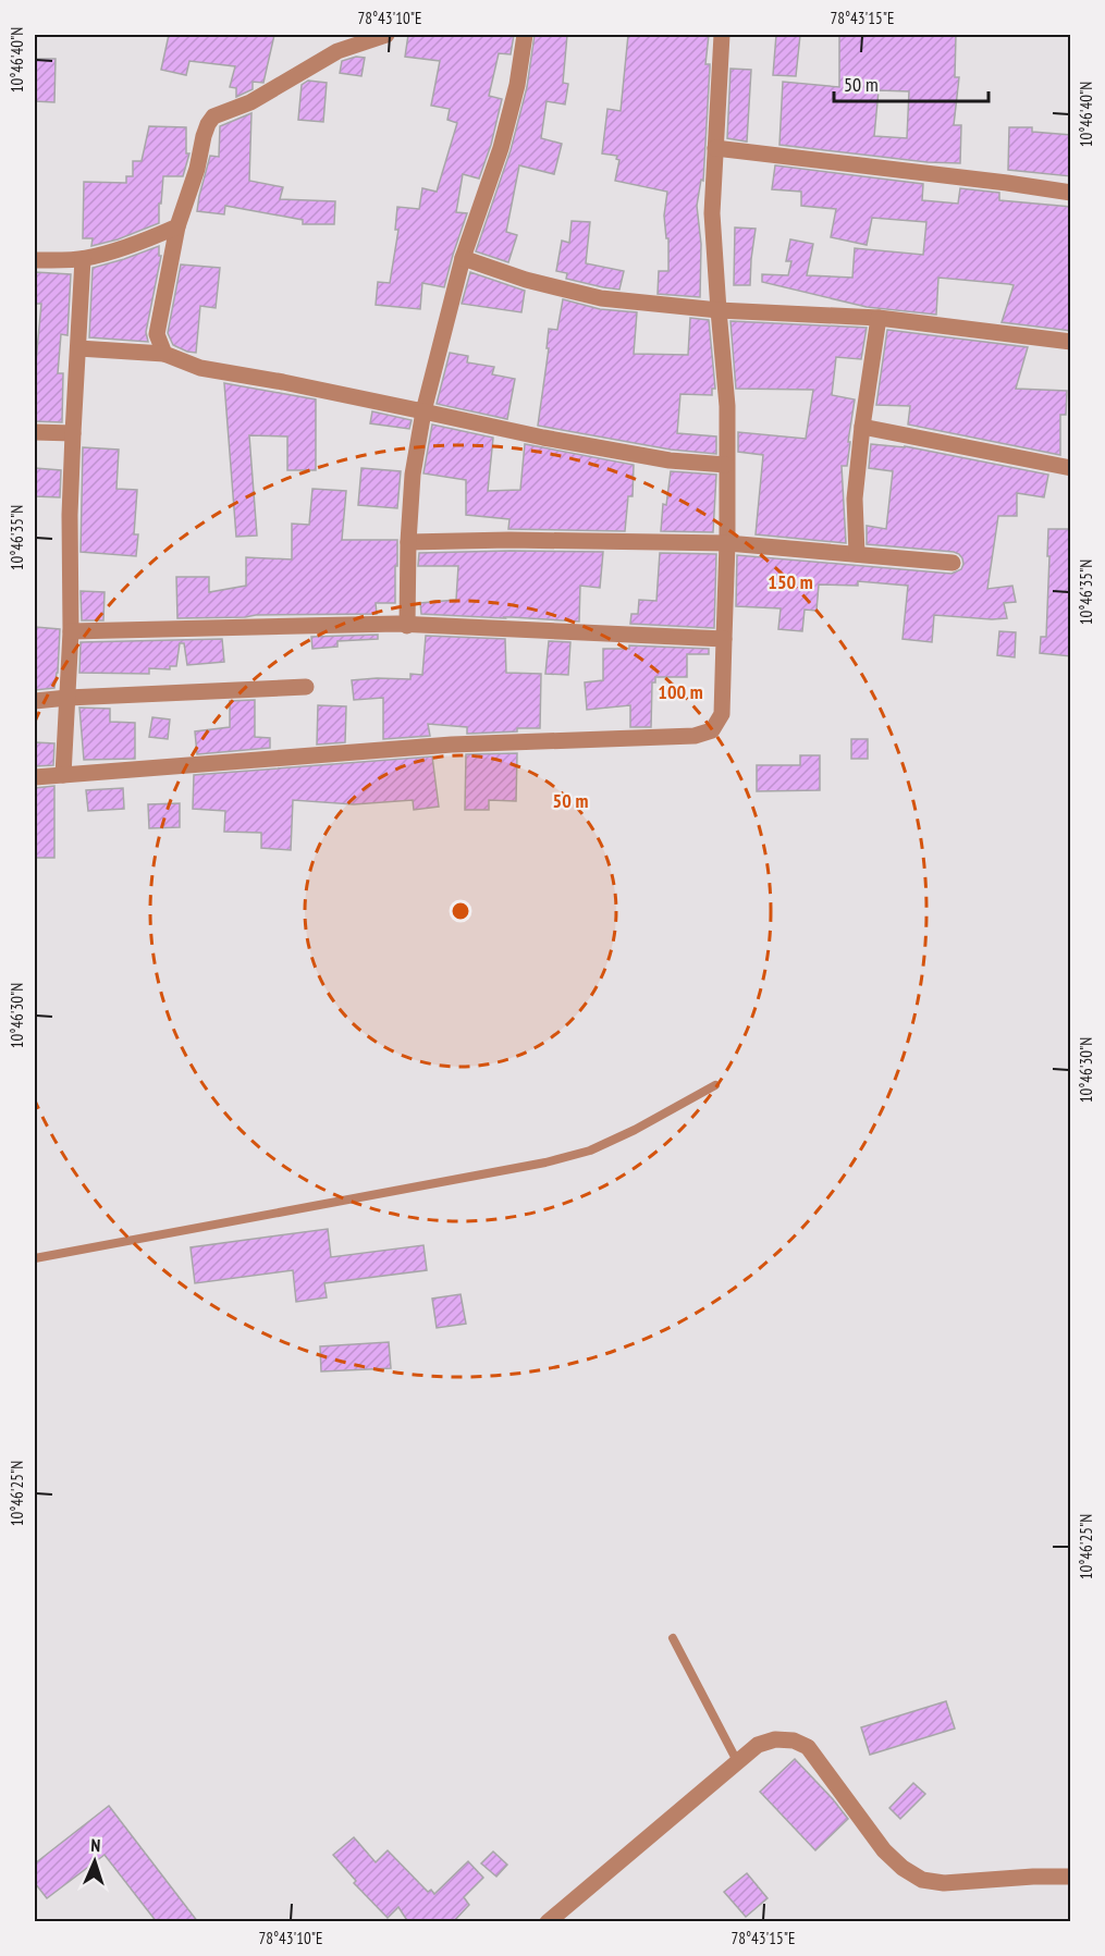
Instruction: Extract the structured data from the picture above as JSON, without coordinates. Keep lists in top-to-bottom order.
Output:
{
  "scale_bar": "50 m",
  "north": "top",
  "coordinates": [
    "78°43'10\"E",
    "78°43'15\"E",
    "10°46'40\"N",
    "10°46'35\"N",
    "10°46'30\"N",
    "10°46'25\"N"
  ],
  "rings": ["150 m", "100 m", "50 m"]
}
